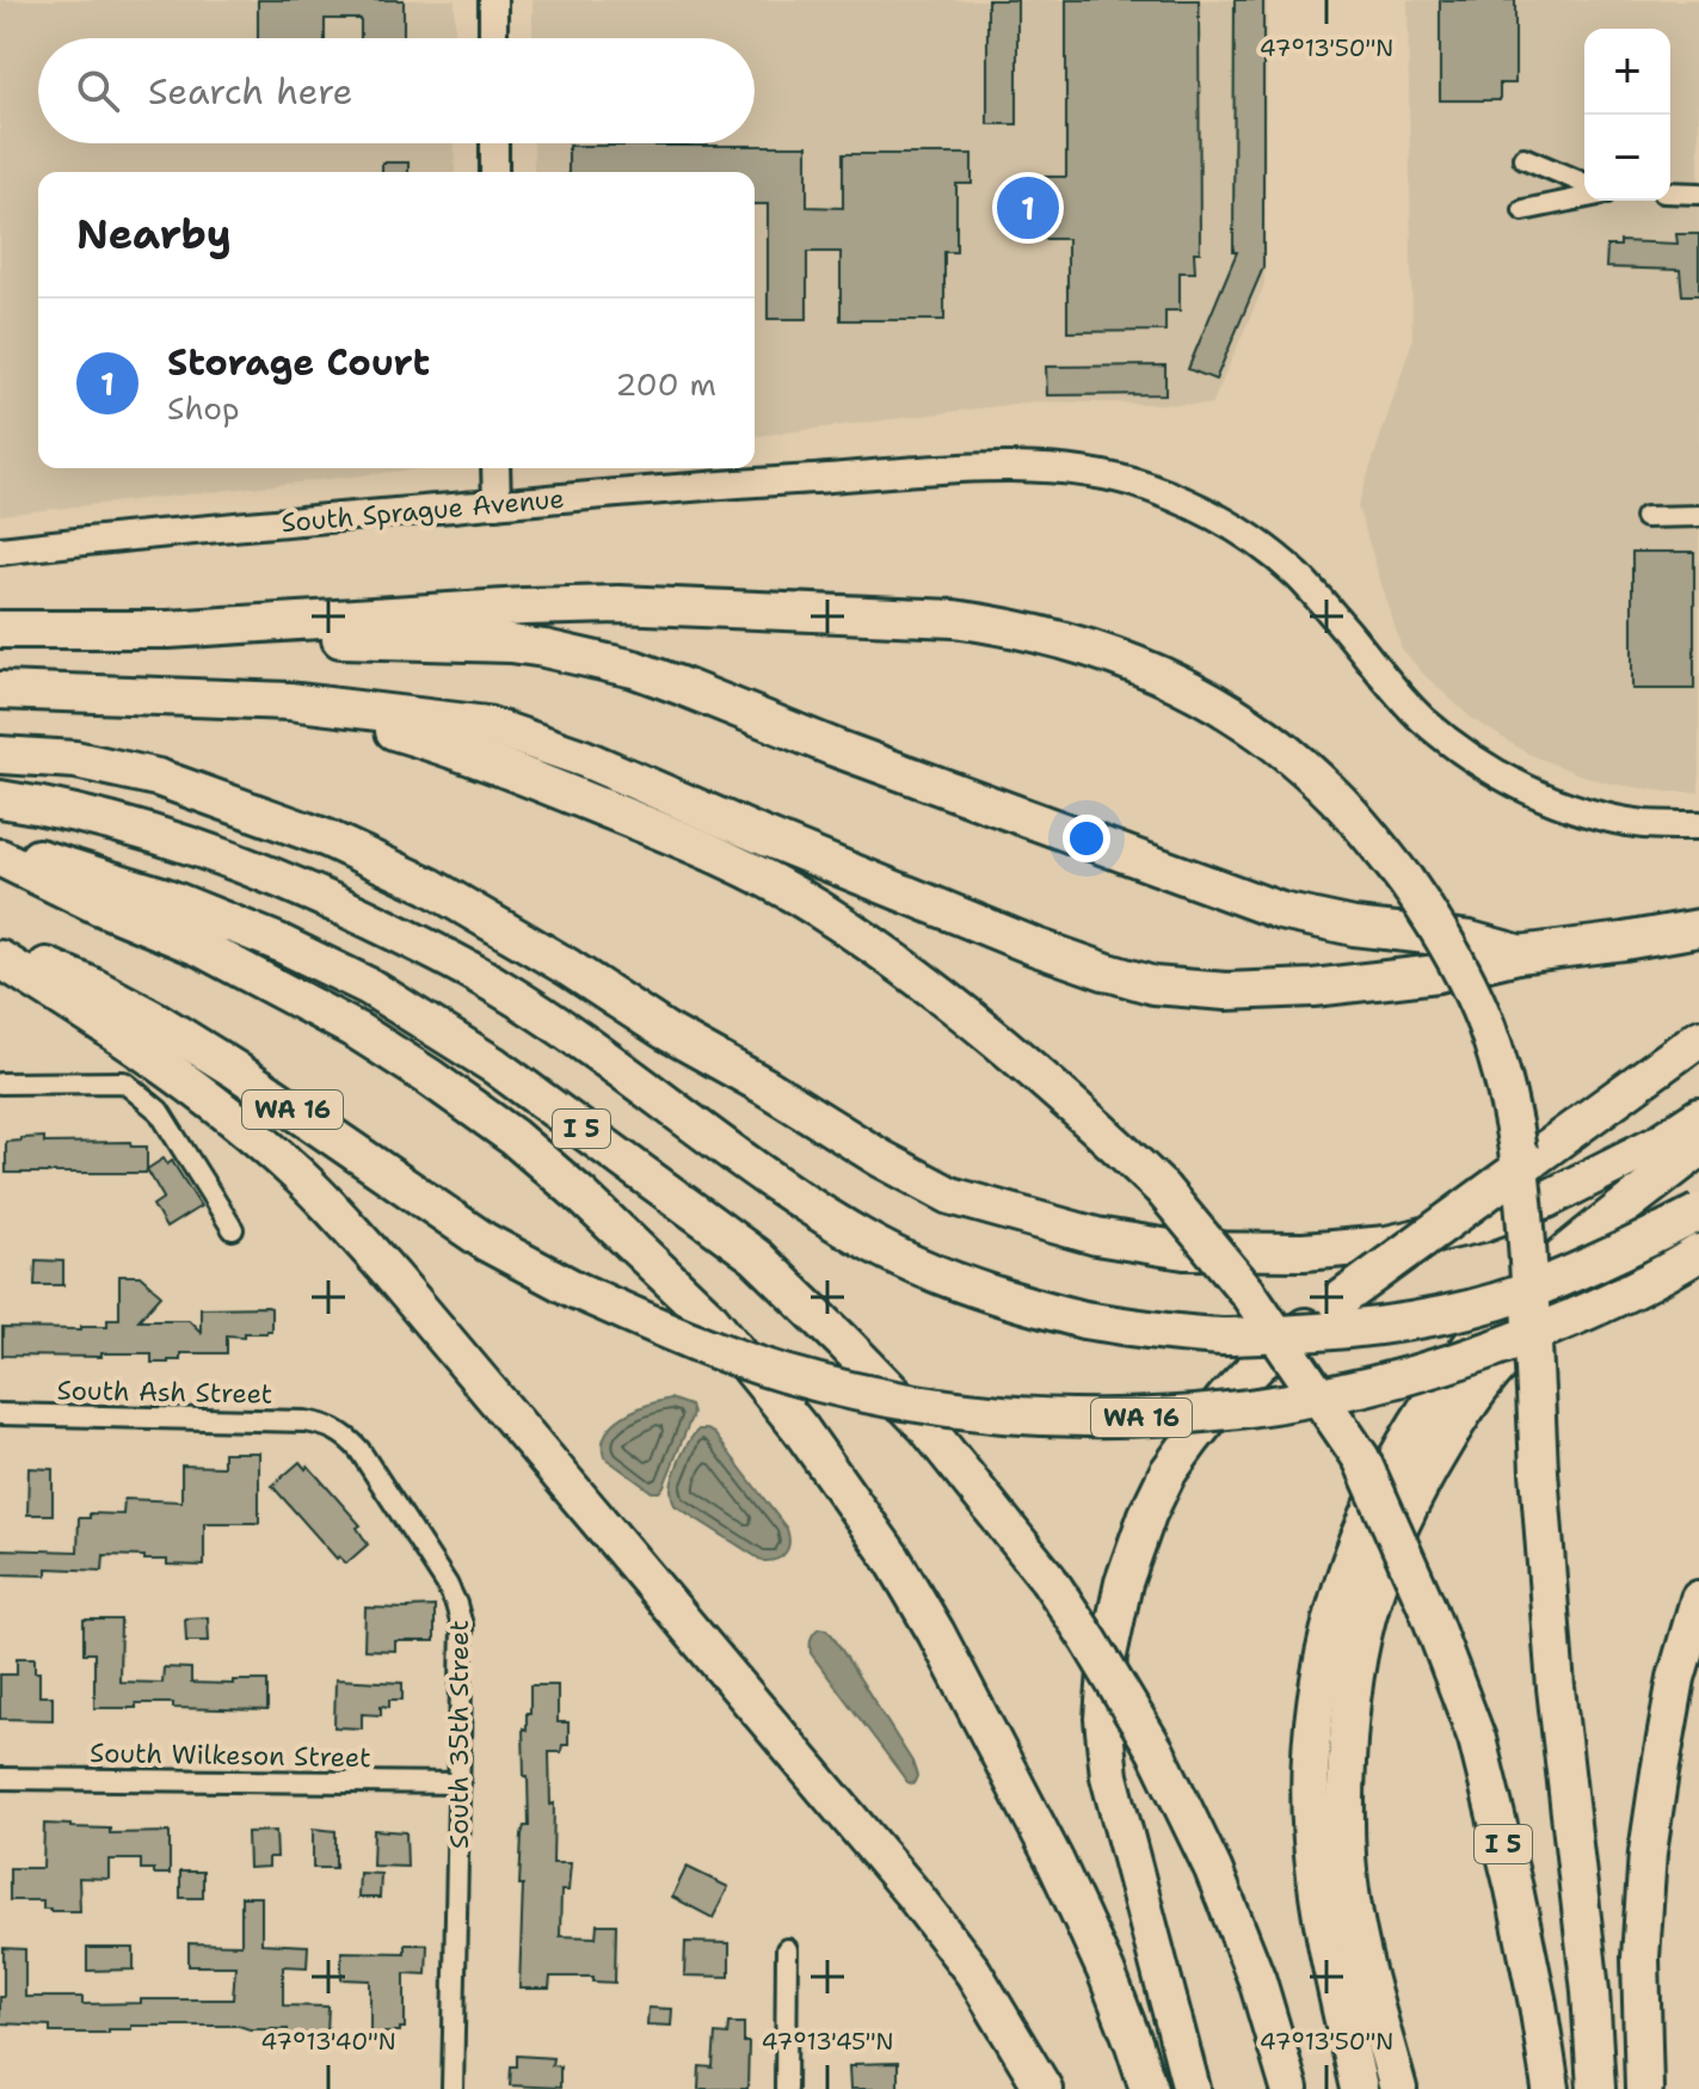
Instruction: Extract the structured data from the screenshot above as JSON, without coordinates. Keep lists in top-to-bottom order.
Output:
{
  "streets": {
    "highway": ["WA 16", "I 5"],
    "street": [
      "South Sprague Avenue",
      "South Ash Street",
      "South 35th Street",
      "South Wilkeson Street"
    ]
  },
  "crossings": [
    ["South Ash Street", "South 35th Street"],
    ["South 35th Street", "South Wilkeson Street"]
  ],
  "page": {
    "map_buttons": ["+", "−"],
    "search": "Search here",
    "pins": "1",
    "heading": "Nearby",
    "list": [
      {
        "mark": "1",
        "name": "Storage Court",
        "note": "Shop",
        "value": "200 m"
      }
    ]
  },
  "coordinates": ["47°13'50\"N", "47°13'40\"N", "47°13'45\"N"]
}
